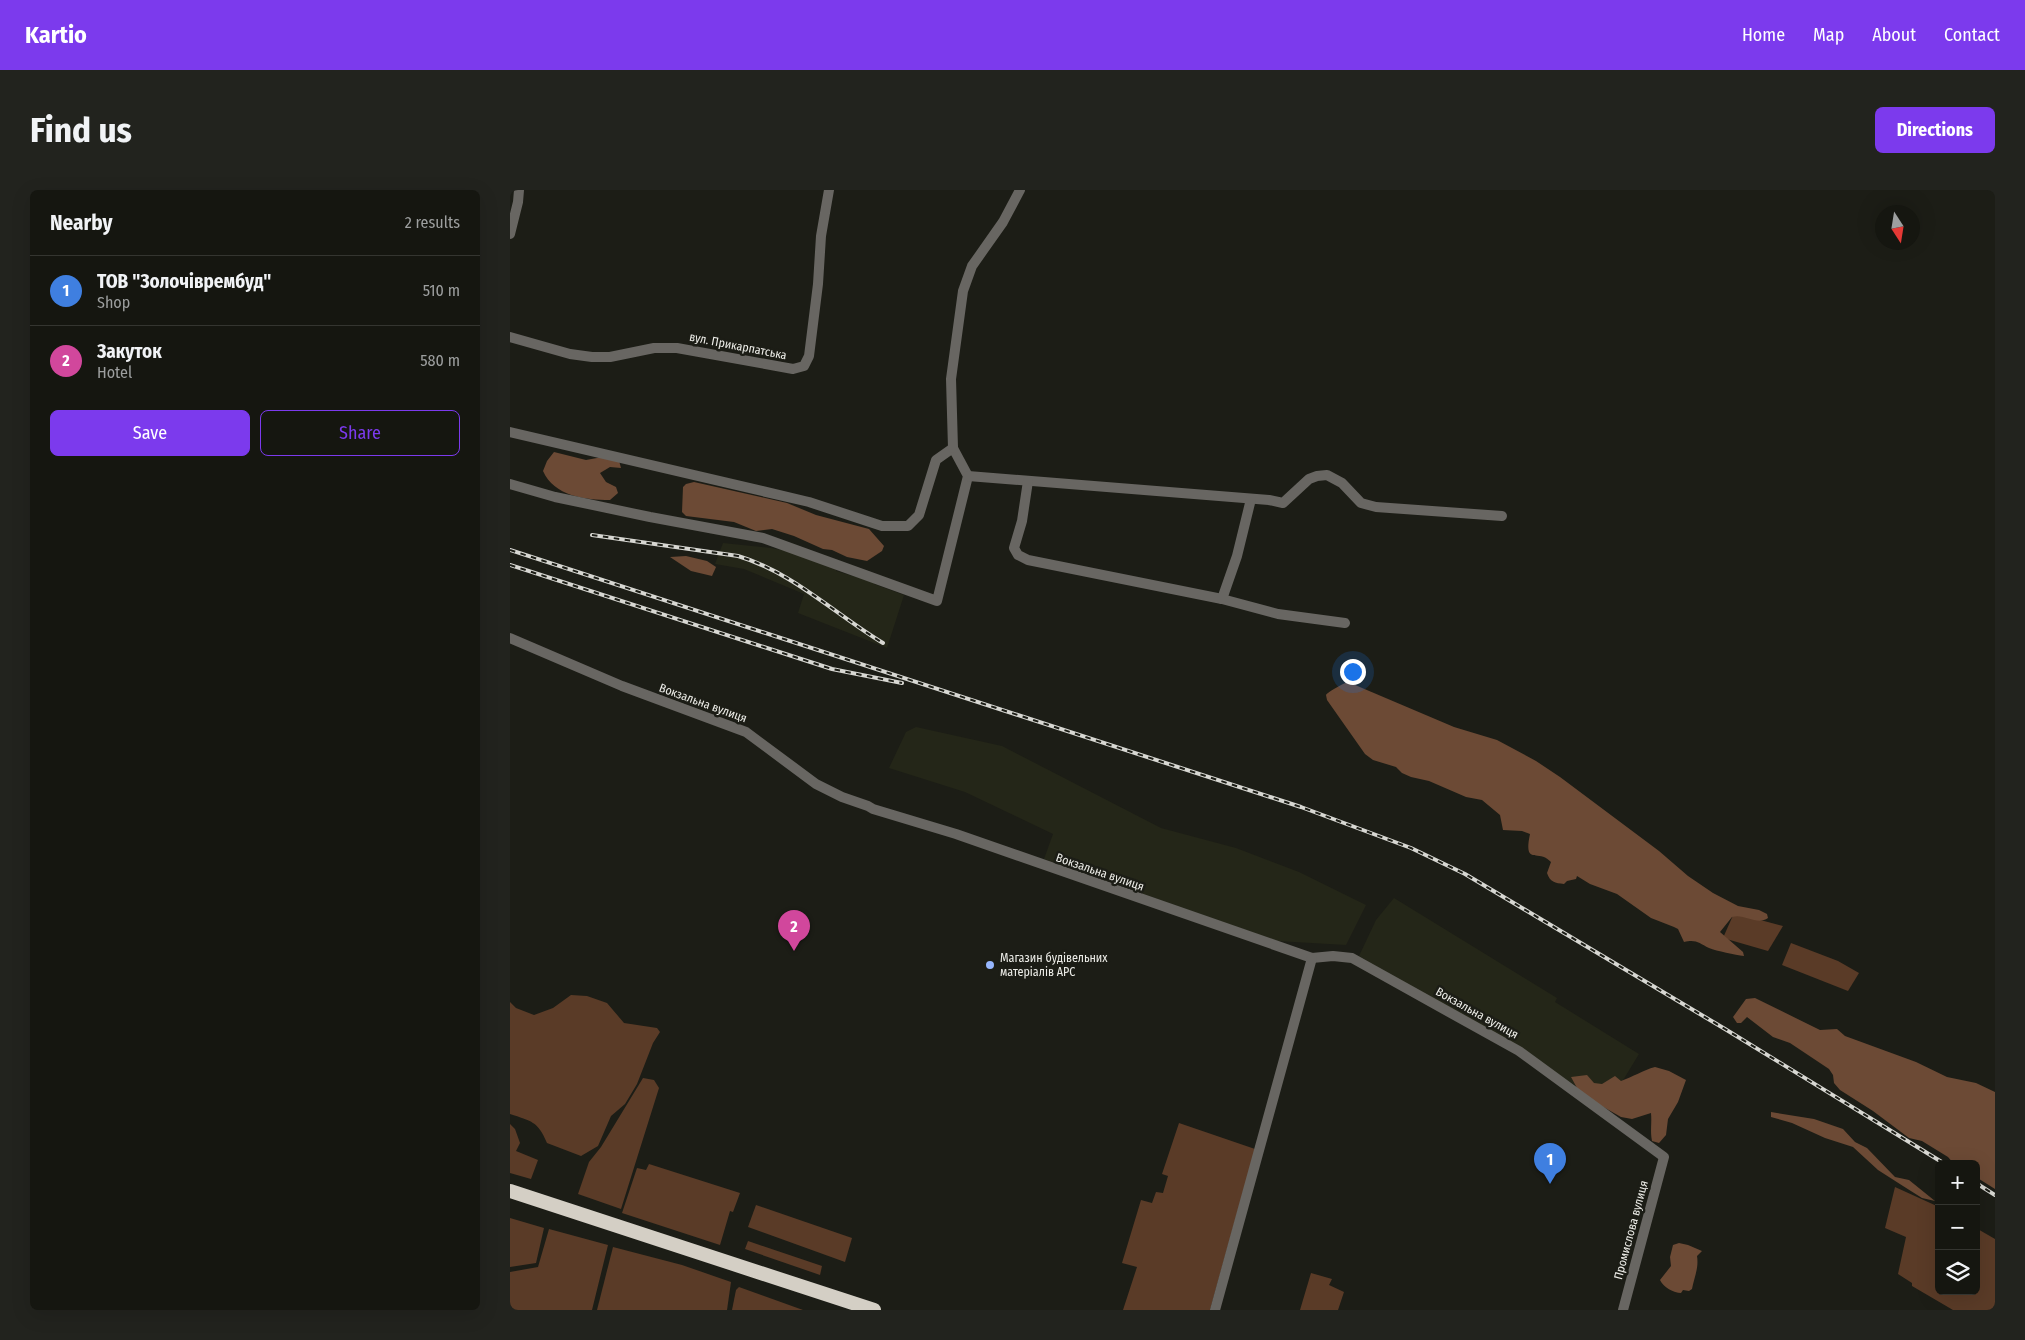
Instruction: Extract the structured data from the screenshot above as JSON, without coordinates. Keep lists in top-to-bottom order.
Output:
{
  "streets": {
    "street": ["вул. Прикарпатська", "Вокзальна вулиця", "Промислова вулиця"]
  },
  "crossings": [
    ["Вокзальна вулиця", "Промислова вулиця"]
  ],
  "places": ["Магазин будівельних матеріалів APC"],
  "north": "bottom",
  "page": {
    "header": "Kartio",
    "nav": [
      "Home",
      "Map",
      "About",
      "Contact"
    ],
    "buttons": [
      "Directions",
      ["Save", "Share"]
    ],
    "title": "Find us",
    "heading": ["Nearby", "2 results"],
    "list": [
      {
        "mark": "1",
        "name": "ТОВ \"Золочіврембуд\"",
        "note": "Shop",
        "value": "510 m"
      },
      {
        "mark": "2",
        "name": "Закуток",
        "note": "Hotel",
        "value": "580 m"
      }
    ],
    "pins": ["2", "1"],
    "map_buttons": ["+", "−"]
  }
}
